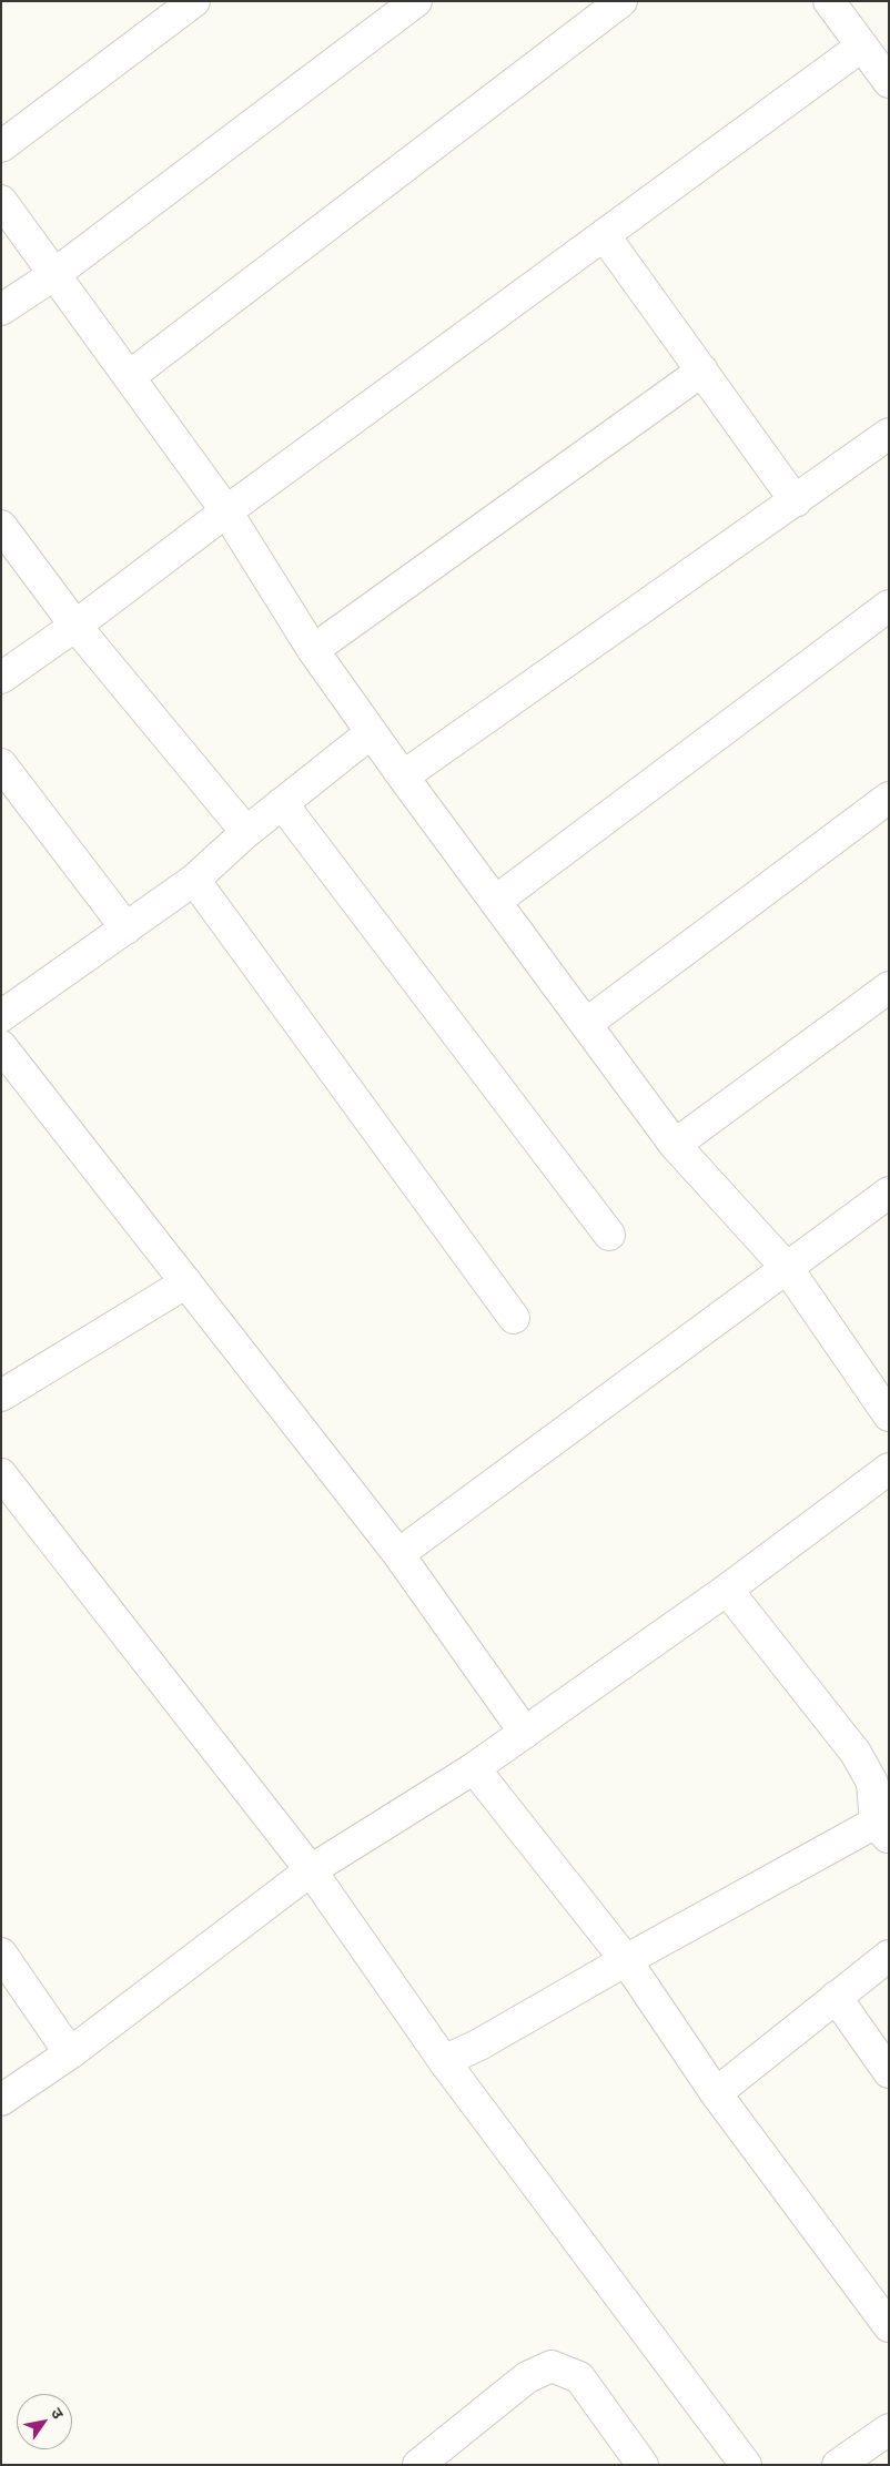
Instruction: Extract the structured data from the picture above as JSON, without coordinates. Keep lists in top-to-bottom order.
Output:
{
  "north": "top right"
}
